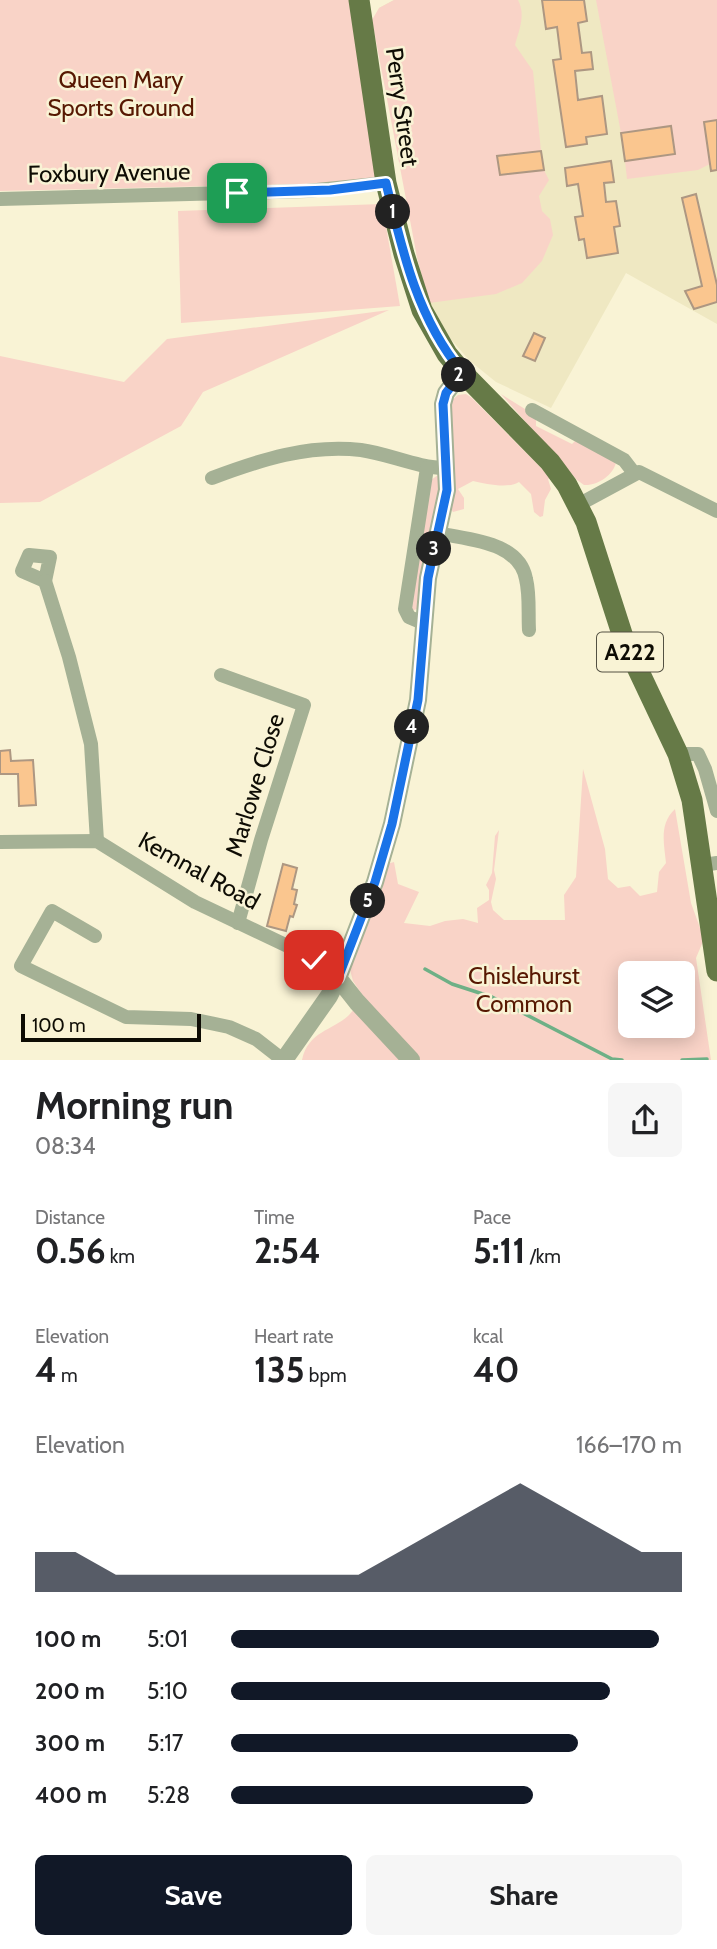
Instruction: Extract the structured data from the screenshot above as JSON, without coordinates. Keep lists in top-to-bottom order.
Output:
{
  "streets": {
    "main road": ["Perry Street", "A222"],
    "street": ["Foxbury Avenue", "Marlowe Close", "Kemnal Road"]
  },
  "crossings": [
    ["Perry Street", "Foxbury Avenue"],
    ["Perry Street", "A222"],
    ["Marlowe Close", "Kemnal Road"]
  ],
  "parks": ["Queen Mary Sports Ground", "Chislehurst Common"],
  "scale_bar": "100 m",
  "page": {
    "pins": [
      "1",
      "2",
      "3",
      "4",
      "5"
    ],
    "scale": "100 m",
    "heading": ["Morning run", "08:34"],
    "stats": [
      ["Distance", "0.56 km"],
      ["Time", "2:54"],
      ["Pace", "5:11 /km"],
      ["Elevation", "4 m"],
      ["Heart rate", "135 bpm"],
      ["kcal", "40"]
    ],
    "chart": ["Elevation", "166–170 m"],
    "list": [
      {
        "name": "100 m",
        "note": "5:01"
      },
      {
        "name": "200 m",
        "note": "5:10"
      },
      {
        "name": "300 m",
        "note": "5:17"
      },
      {
        "name": "400 m",
        "note": "5:28"
      }
    ],
    "buttons": ["Save", "Share"]
  }
}
